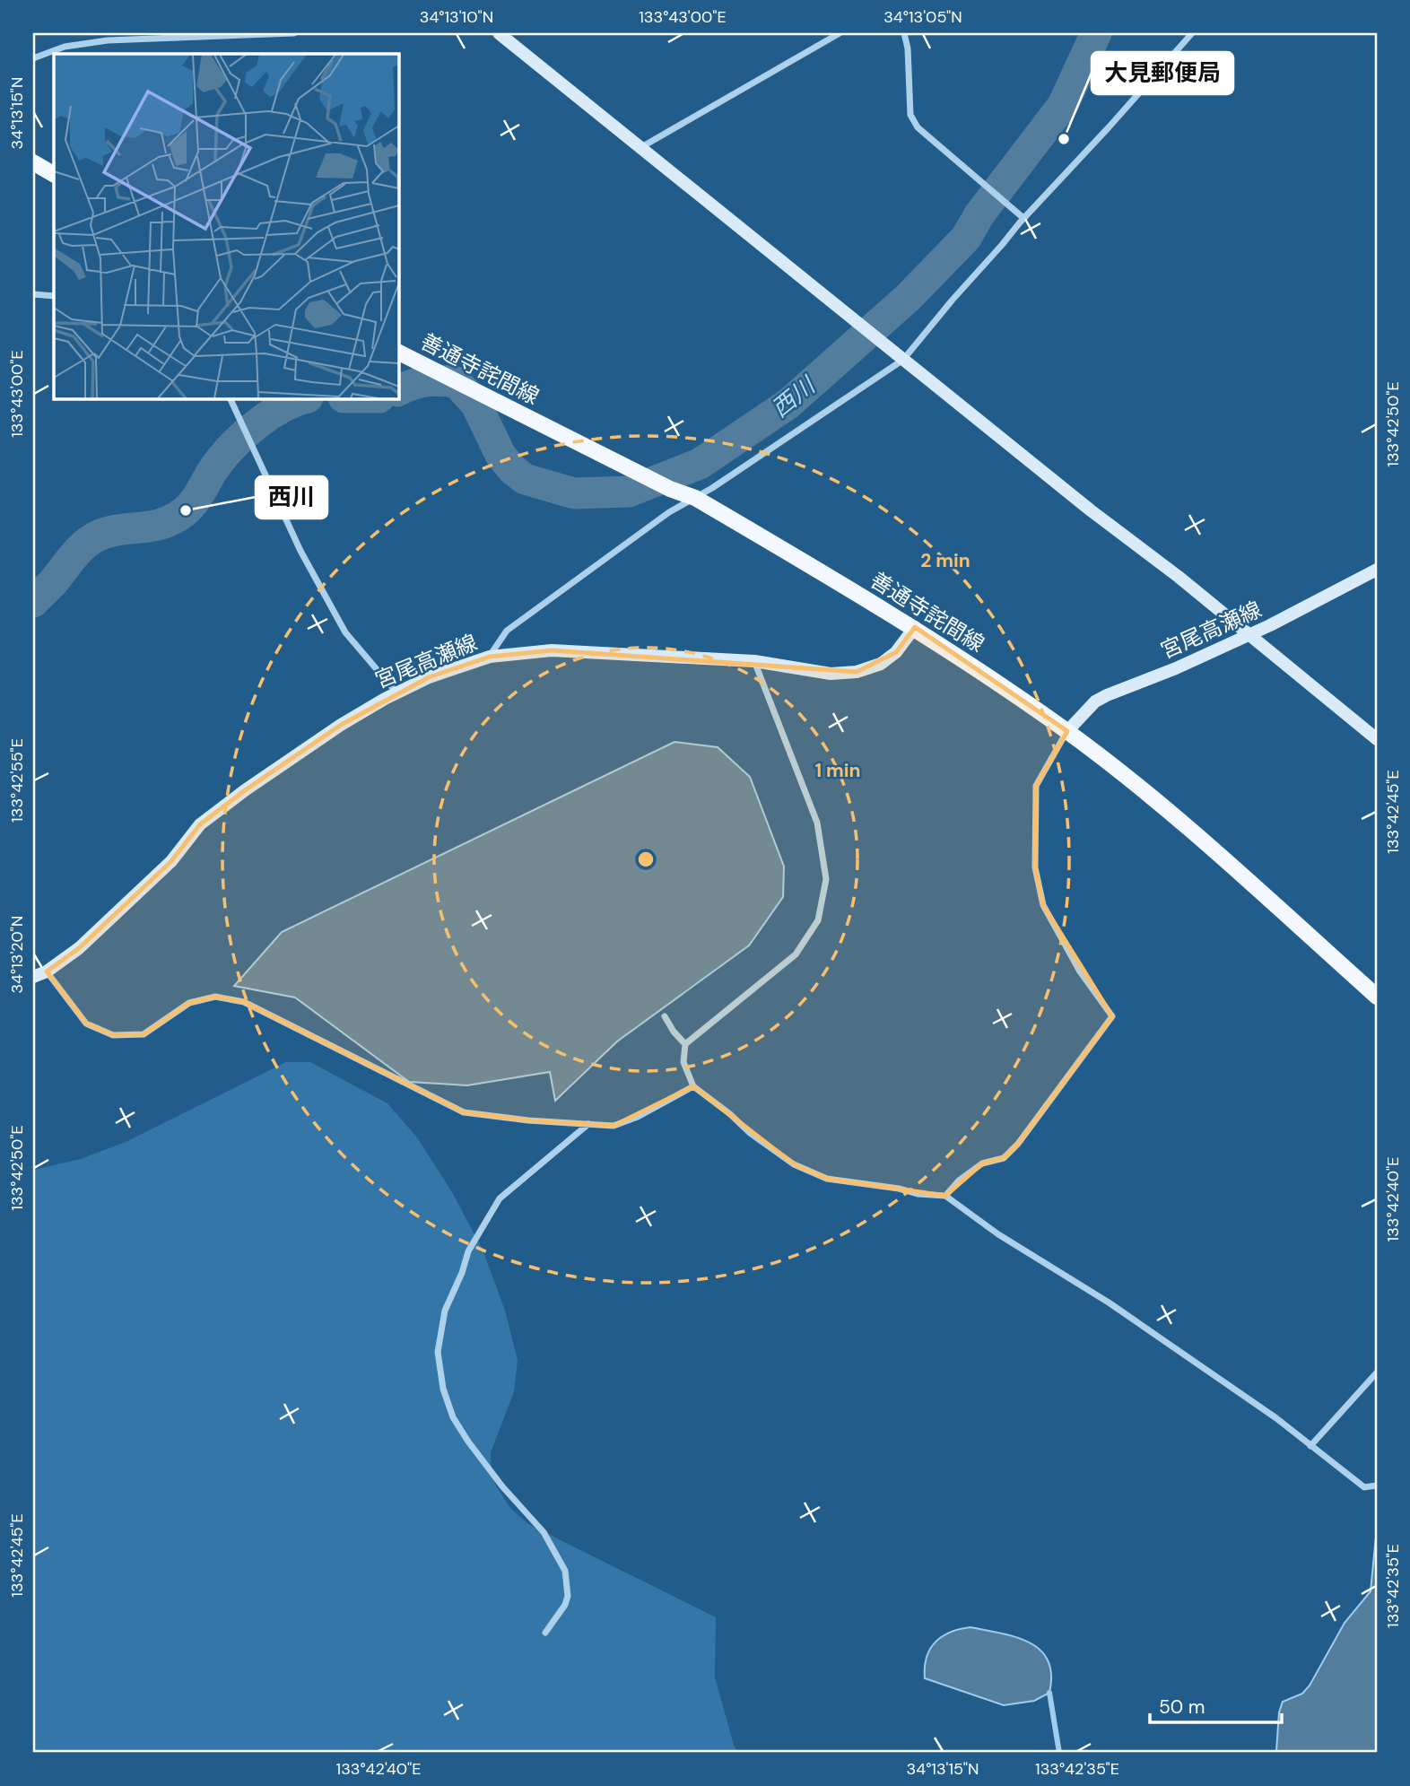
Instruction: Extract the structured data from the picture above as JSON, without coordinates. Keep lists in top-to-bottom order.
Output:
{
  "streets": {
    "main road": ["善通寺詫間線", "宮尾高瀬線"]
  },
  "crossings": [
    ["善通寺詫間線", "宮尾高瀬線"]
  ],
  "water": ["西川"],
  "places": ["大見郵便局", "西川"],
  "scale_bar": "50 m",
  "coordinates": [
    "34°13'10\"N",
    "133°43'00\"E",
    "34°13'05\"N",
    "34°13'15\"N",
    "133°42'50\"E",
    "133°42'55\"E",
    "133°42'45\"E",
    "34°13'20\"N",
    "133°42'40\"E",
    "133°42'35\"E"
  ],
  "rings": ["2 min", "1 min"]
}
